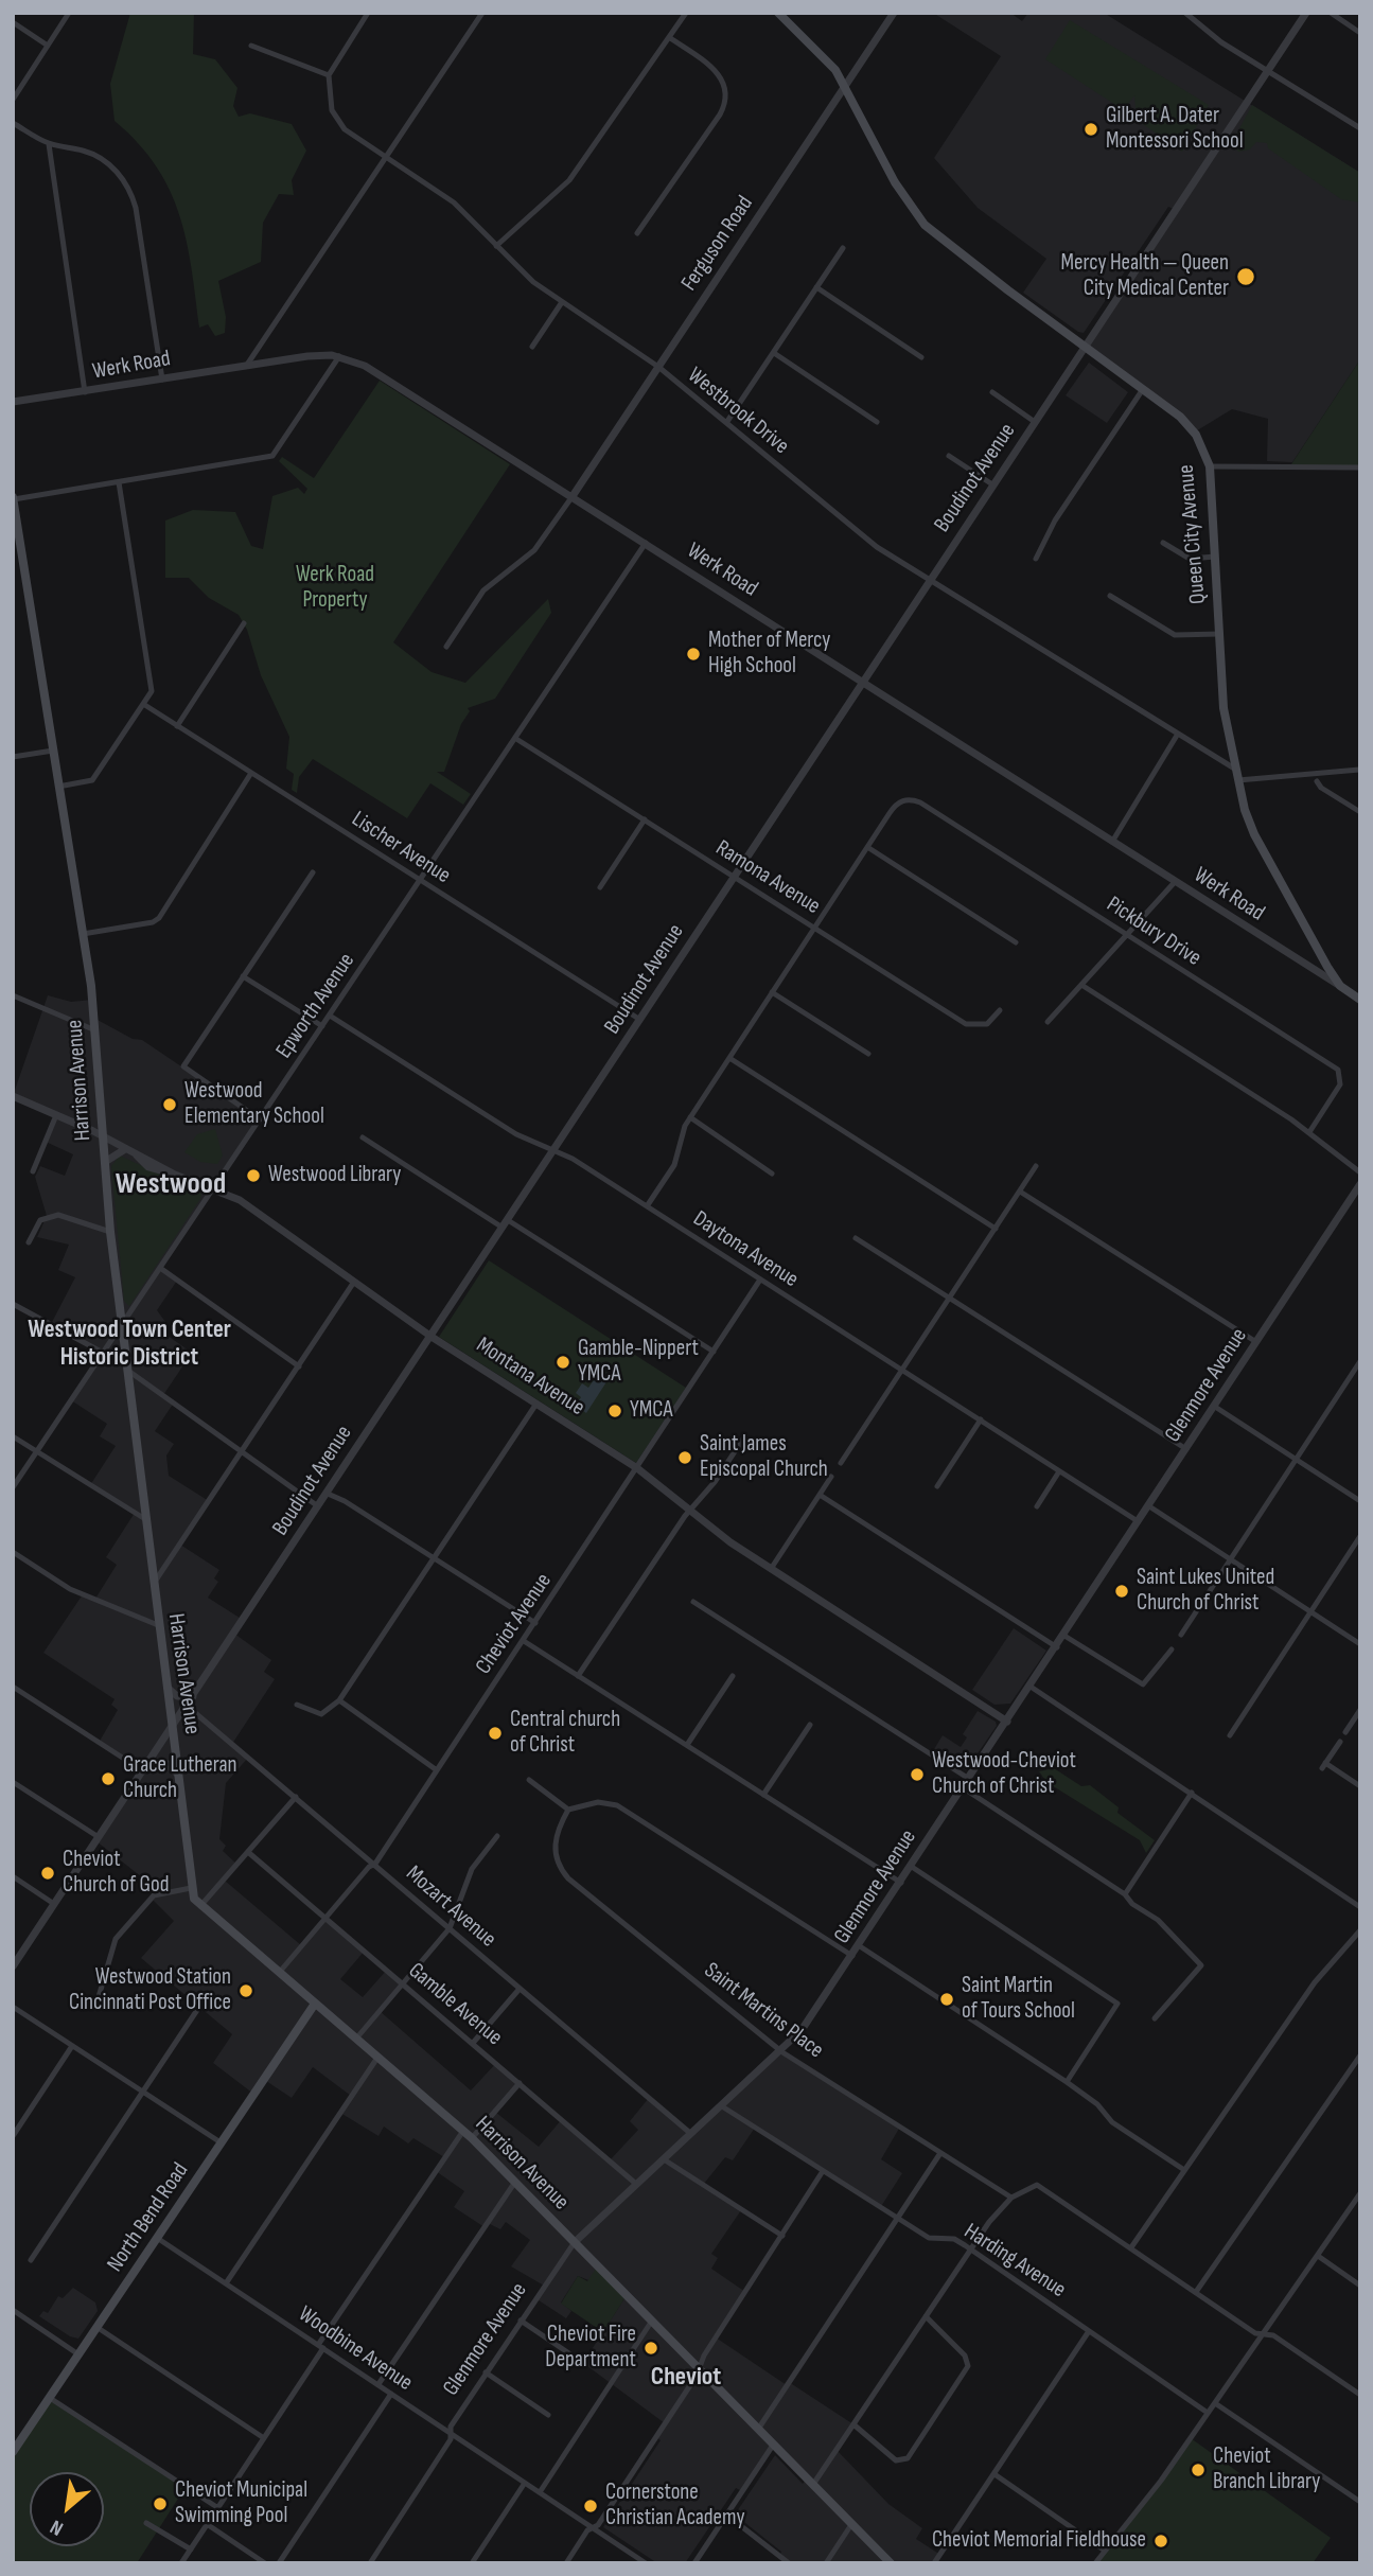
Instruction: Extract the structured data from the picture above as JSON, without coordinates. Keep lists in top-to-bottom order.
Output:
{
  "streets": {
    "main road": [
      "Werk Road",
      "Queen City Avenue",
      "Harrison Avenue",
      "North Bend Road"
    ],
    "street": [
      "Ferguson Road",
      "Westbrook Drive",
      "Boudinot Avenue",
      "Lischer Avenue",
      "Ramona Avenue",
      "Pickbury Drive",
      "Epworth Avenue",
      "Daytona Avenue",
      "Montana Avenue",
      "Glenmore Avenue",
      "Cheviot Avenue",
      "Mozart Avenue",
      "Gamble Avenue",
      "Saint Martins Place",
      "Harding Avenue",
      "Woodbine Avenue"
    ]
  },
  "crossings": [
    ["Ferguson Road", "Werk Road"],
    ["Ferguson Road", "Westbrook Drive"],
    ["Ferguson Road", "Queen City Avenue"],
    ["Werk Road", "Boudinot Avenue"],
    ["Werk Road", "Queen City Avenue"],
    ["Werk Road", "Epworth Avenue"],
    ["Westbrook Drive", "Boudinot Avenue"],
    ["Westbrook Drive", "Queen City Avenue"],
    ["Boudinot Avenue", "Queen City Avenue"],
    ["Boudinot Avenue", "Lischer Avenue"],
    ["Boudinot Avenue", "Ramona Avenue"],
    ["Boudinot Avenue", "Harrison Avenue"],
    ["Boudinot Avenue", "Daytona Avenue"],
    ["Boudinot Avenue", "Montana Avenue"],
    ["Boudinot Avenue", "Mozart Avenue"],
    ["Lischer Avenue", "Epworth Avenue"],
    ["Ramona Avenue", "Epworth Avenue"],
    ["Epworth Avenue", "Harrison Avenue"],
    ["Epworth Avenue", "Daytona Avenue"],
    ["Epworth Avenue", "Montana Avenue"],
    ["Harrison Avenue", "Montana Avenue"],
    ["Harrison Avenue", "Glenmore Avenue"],
    ["Harrison Avenue", "Cheviot Avenue"],
    ["Harrison Avenue", "North Bend Road"],
    ["Daytona Avenue", "Glenmore Avenue"],
    ["Daytona Avenue", "Cheviot Avenue"],
    ["Montana Avenue", "Glenmore Avenue"],
    ["Montana Avenue", "Cheviot Avenue"],
    ["Glenmore Avenue", "Mozart Avenue"],
    ["Glenmore Avenue", "Gamble Avenue"],
    ["Glenmore Avenue", "Saint Martins Place"],
    ["Glenmore Avenue", "Harding Avenue"],
    ["Glenmore Avenue", "Woodbine Avenue"],
    ["Cheviot Avenue", "Mozart Avenue"],
    ["Cheviot Avenue", "Gamble Avenue"],
    ["North Bend Road", "Woodbine Avenue"]
  ],
  "districts": ["Westwood", "Westwood Town Center Historic District", "Cheviot"],
  "parks": ["Werk Road Property"],
  "places": [
    "Gilbert A. Dater Montessori School",
    "Mercy Health — Queen City Medical Center",
    "Mother of Mercy High School",
    "Westwood Elementary School",
    "Westwood Library",
    "Gamble-Nippert YMCA",
    "YMCA",
    "Saint James Episcopal Church",
    "Saint Lukes United Church of Christ",
    "Central church of Christ",
    "Westwood-Cheviot Church of Christ",
    "Grace Lutheran Church",
    "Cheviot Church of God",
    "Westwood Station Cincinnati Post Office",
    "Saint Martin of Tours School",
    "Cheviot Fire Department",
    "Cheviot Branch Library",
    "Cheviot Municipal Swimming Pool",
    "Cornerstone Christian Academy",
    "Cheviot Memorial Fieldhouse"
  ],
  "north": "bottom left"
}
